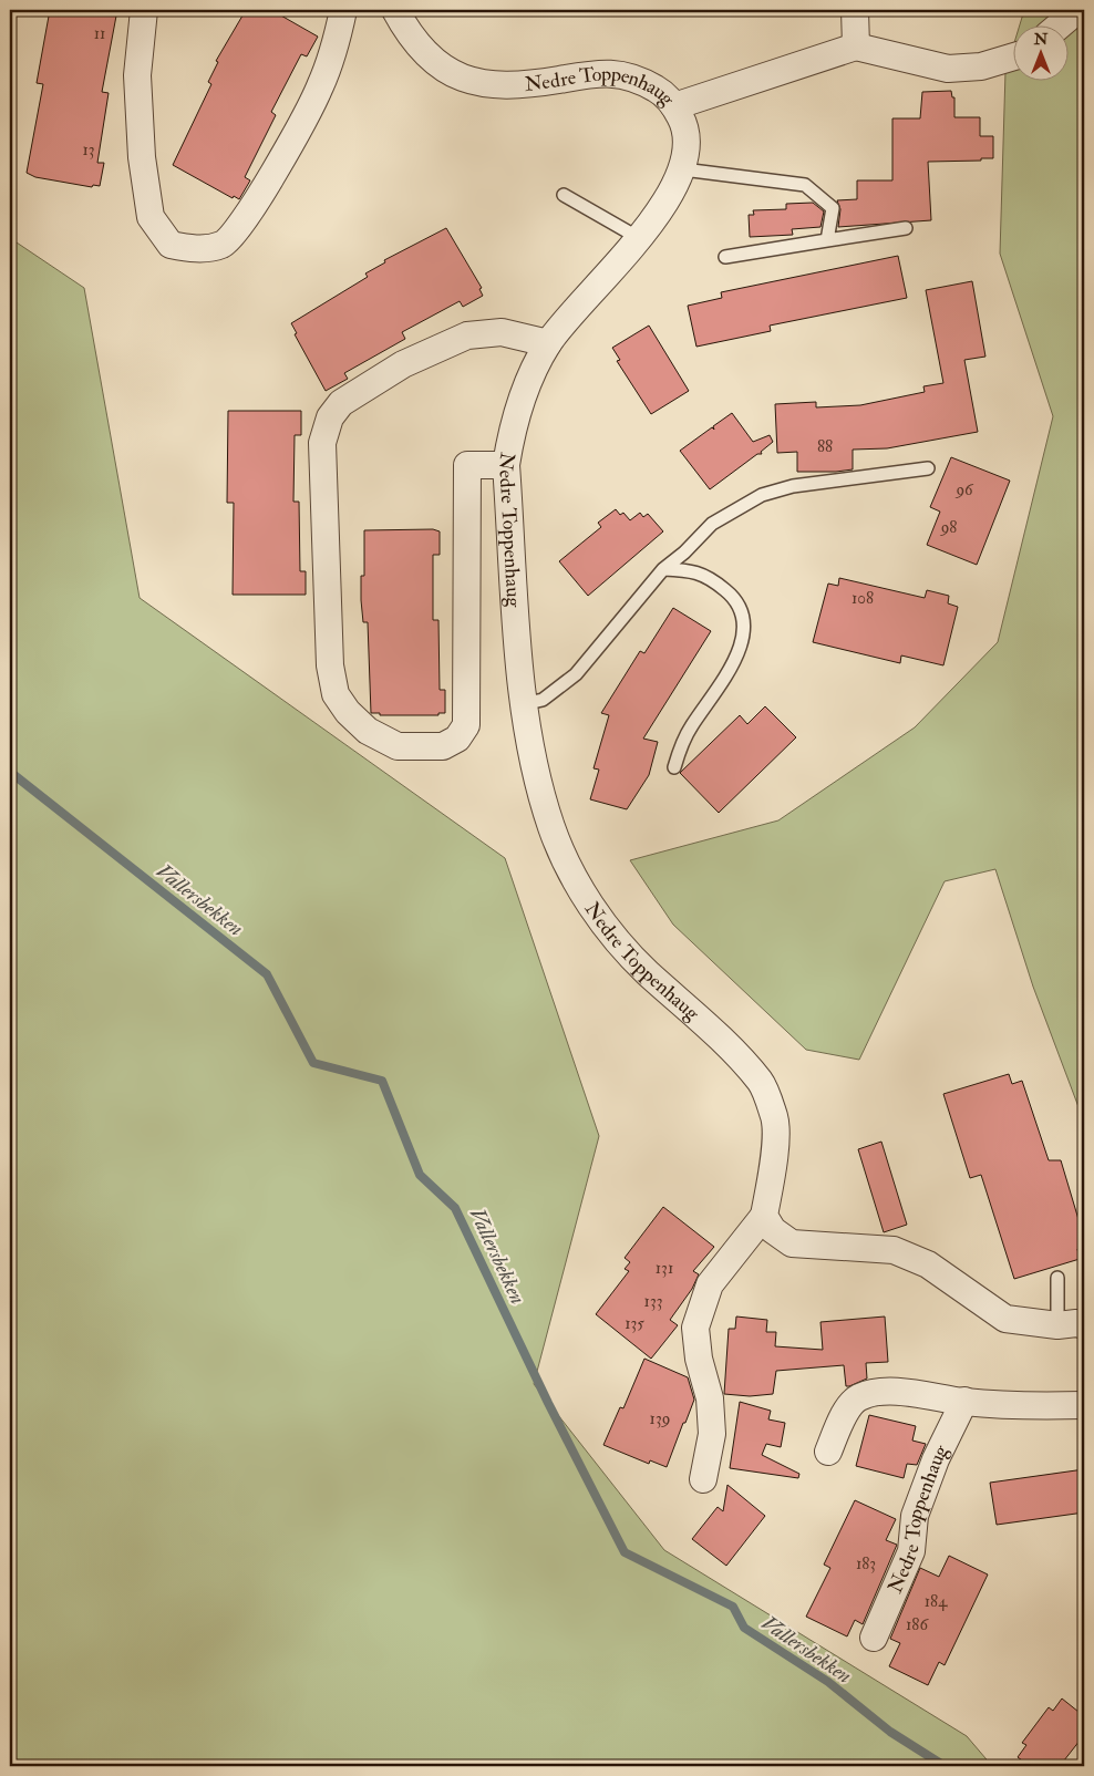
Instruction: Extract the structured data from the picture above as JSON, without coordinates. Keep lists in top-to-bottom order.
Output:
{
  "streets": {
    "street": ["Nedre Toppenhaug"]
  },
  "water": ["Vallersbekken"],
  "house_numbers": [
    "11",
    "13",
    "88",
    "96",
    "98",
    "108",
    "131",
    "133",
    "135",
    "139",
    "183",
    "184",
    "186"
  ],
  "north": "top"
}
